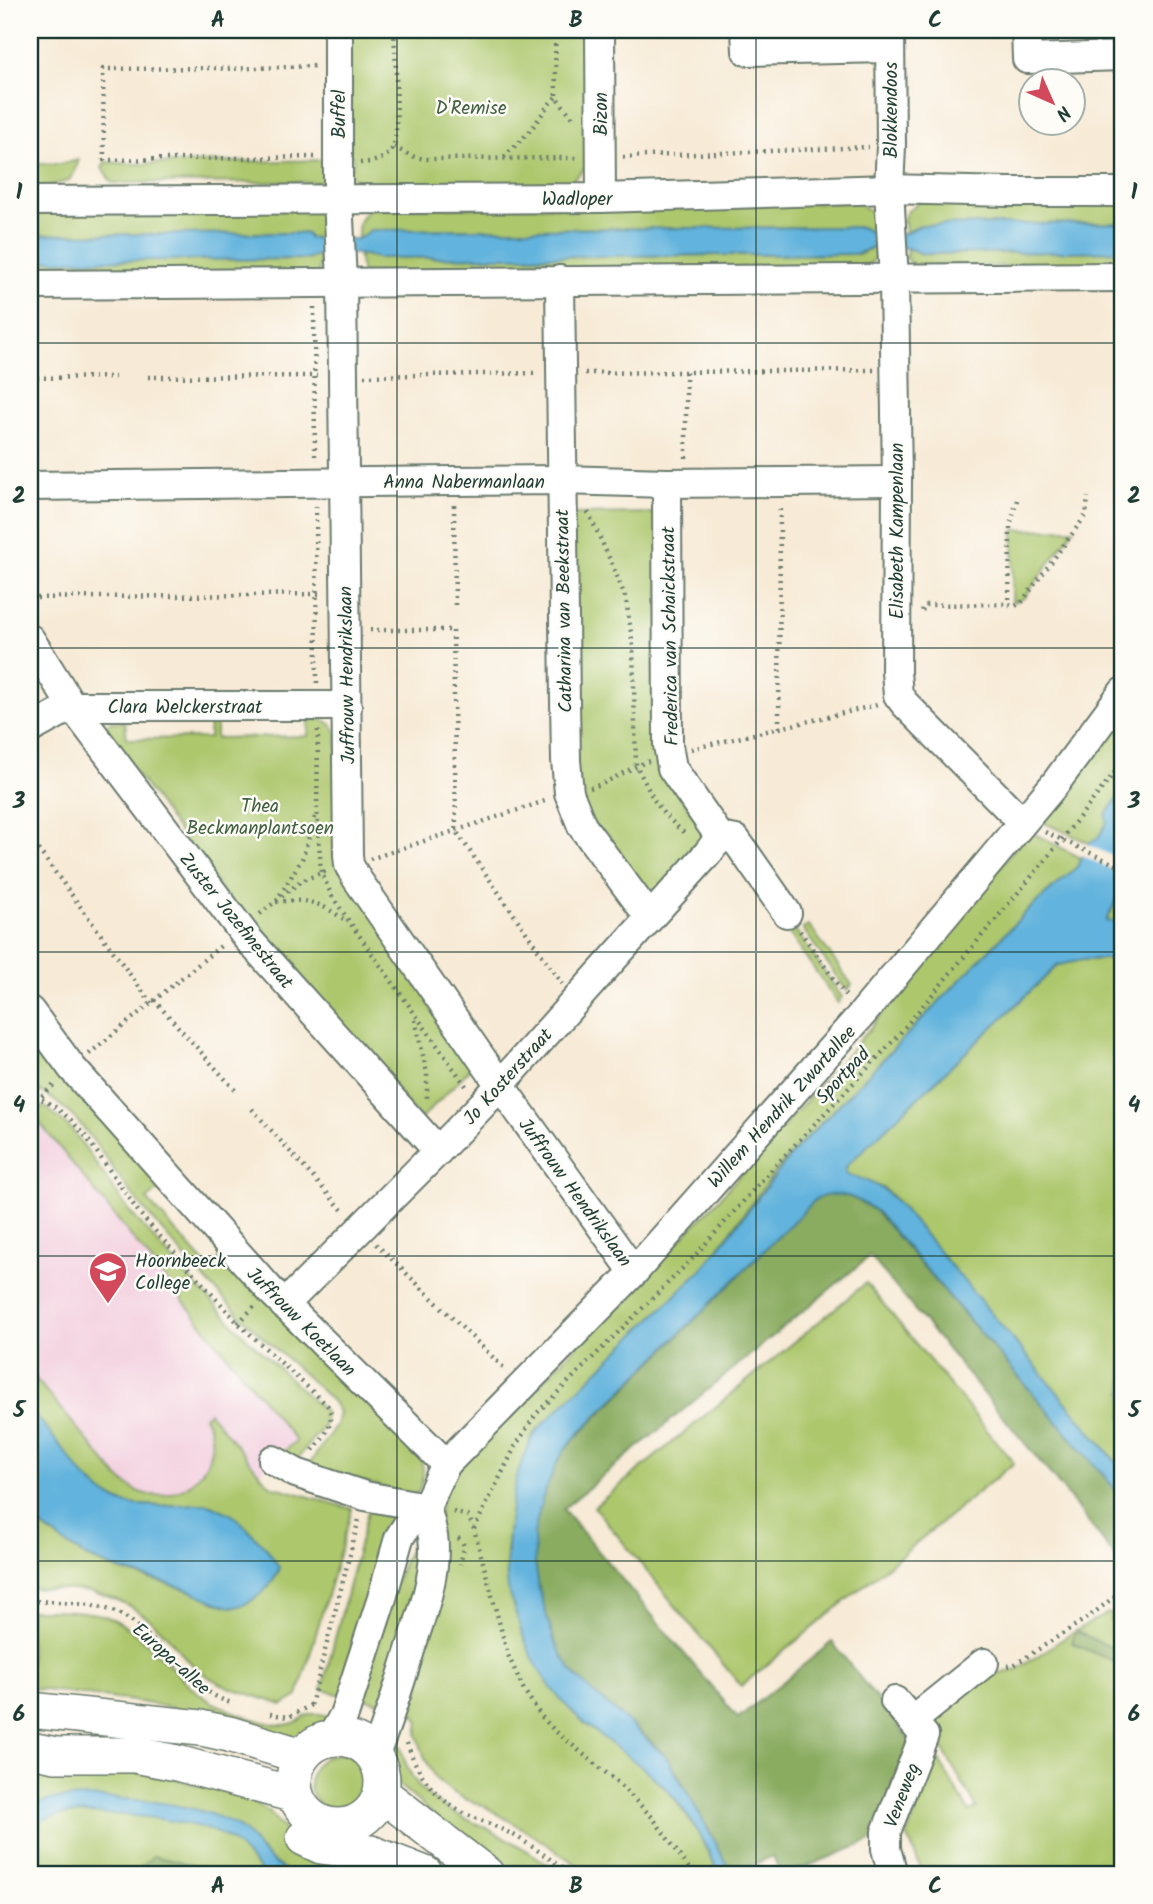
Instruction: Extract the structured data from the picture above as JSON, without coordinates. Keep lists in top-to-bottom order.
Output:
{
  "streets": {
    "main road": ["Europa-allee"],
    "street": [
      "Blokkendoos",
      "Buffel",
      "Bizon",
      "Wadloper",
      "Anna Nabermanlaan",
      "Elisabeth Kampenlaan",
      "Catharina van Beekstraat",
      "Frederica van Schaickstraat",
      "Juffrouw Hendrikslaan",
      "Clara Welckerstraat",
      "Zuster Jozefinestraat",
      "Jo Kosterstraat",
      "Willem Hendrik Zwartallee",
      "Juffrouw Koetlaan",
      "Veneweg"
    ],
    "path": ["Sportpad"]
  },
  "crossings": [
    ["Blokkendoos", "Wadloper"],
    ["Blokkendoos", "Elisabeth Kampenlaan"],
    ["Buffel", "Wadloper"],
    ["Buffel", "Juffrouw Hendrikslaan"],
    ["Bizon", "Wadloper"],
    ["Wadloper", "Elisabeth Kampenlaan"],
    ["Wadloper", "Juffrouw Hendrikslaan"],
    ["Anna Nabermanlaan", "Elisabeth Kampenlaan"],
    ["Anna Nabermanlaan", "Catharina van Beekstraat"],
    ["Anna Nabermanlaan", "Frederica van Schaickstraat"],
    ["Anna Nabermanlaan", "Juffrouw Hendrikslaan"],
    ["Catharina van Beekstraat", "Jo Kosterstraat"],
    ["Frederica van Schaickstraat", "Jo Kosterstraat"],
    ["Juffrouw Hendrikslaan", "Clara Welckerstraat"],
    ["Juffrouw Hendrikslaan", "Jo Kosterstraat"],
    ["Juffrouw Hendrikslaan", "Willem Hendrik Zwartallee"],
    ["Clara Welckerstraat", "Zuster Jozefinestraat"],
    ["Zuster Jozefinestraat", "Jo Kosterstraat"],
    ["Jo Kosterstraat", "Juffrouw Koetlaan"],
    ["Willem Hendrik Zwartallee", "Juffrouw Koetlaan"],
    ["Willem Hendrik Zwartallee", "Europa-allee"]
  ],
  "parks": ["D'Remise", "Thea Beckmanplantsoen"],
  "places": {
    "school or university": ["Hoornbeeck College"]
  },
  "north": "bottom right",
  "grid": {
    "columns": ["A", "B", "C"],
    "rows": [
      "1",
      "2",
      "3",
      "4",
      "5",
      "6"
    ]
  }
}
